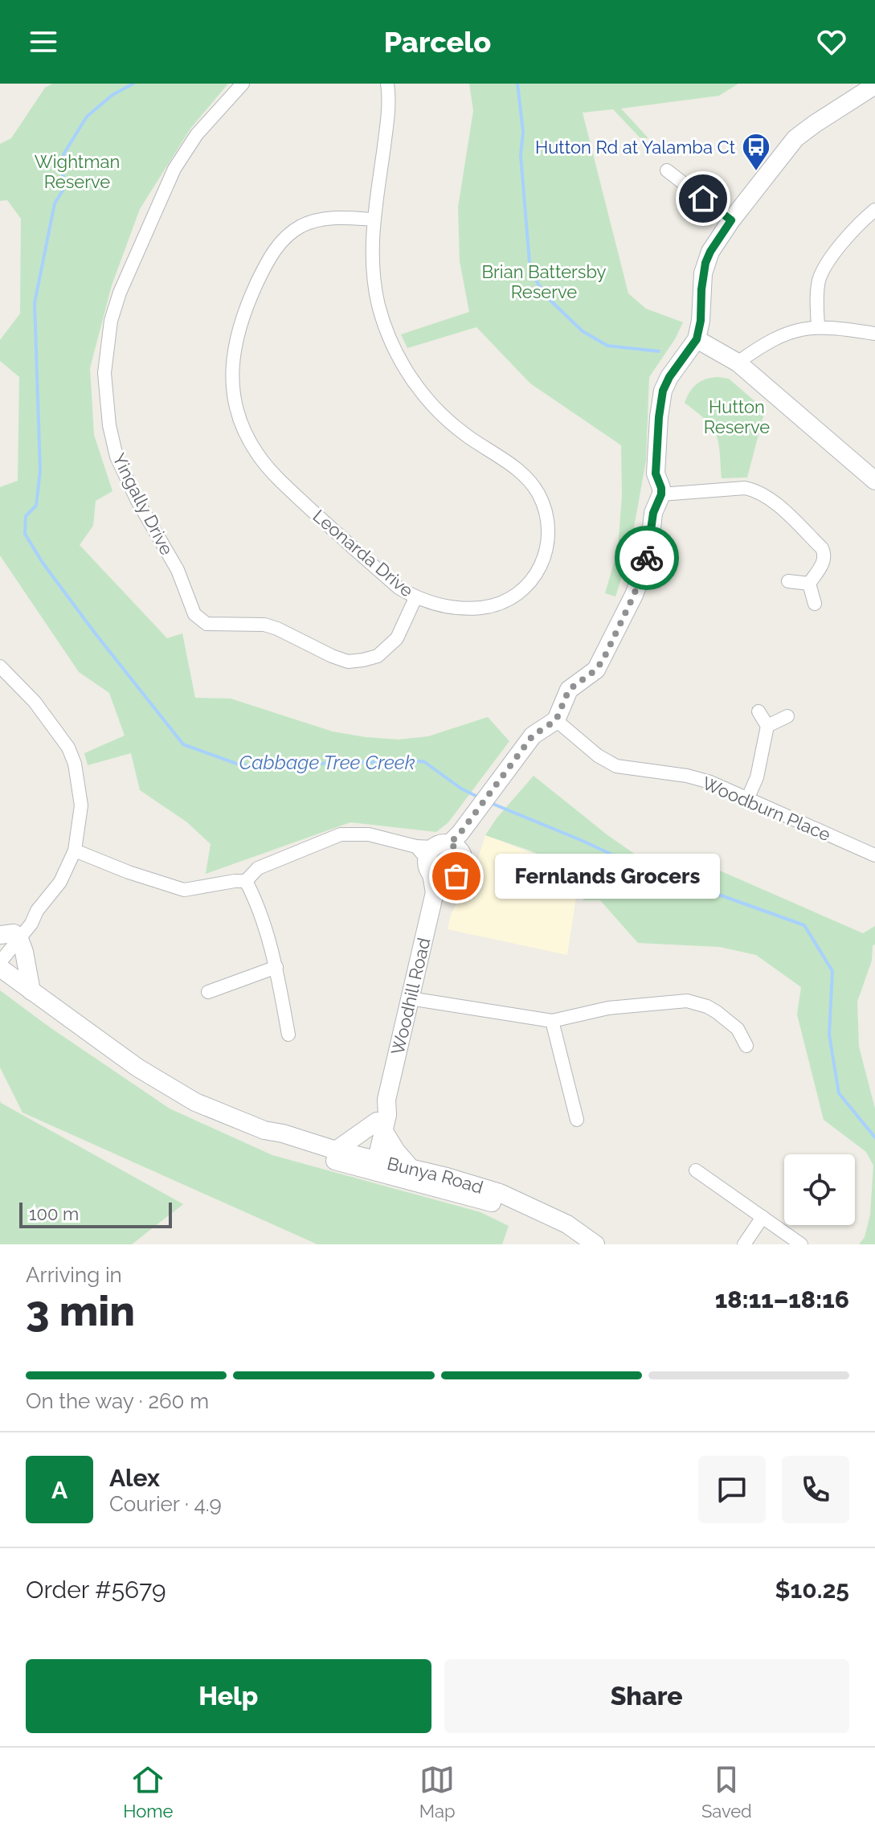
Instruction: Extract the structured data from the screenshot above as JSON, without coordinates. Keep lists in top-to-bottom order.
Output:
{
  "streets": {
    "street": [
      "Yingally Drive",
      "Leonarda Drive",
      "Woodburn Place",
      "Woodhill Road",
      "Bunya Road"
    ]
  },
  "crossings": [
    ["Yingally Drive", "Leonarda Drive"],
    ["Woodburn Place", "Woodhill Road"],
    ["Woodhill Road", "Bunya Road"]
  ],
  "water": ["Cabbage Tree Creek"],
  "parks": ["Wightman Reserve", "Brian Battersby Reserve", "Hutton Reserve"],
  "places": {
    "bus stop": ["Hutton Rd at Yalamba Ct"],
    "other": ["Fernlands Grocers"]
  },
  "scale_bar": "100 m",
  "page": {
    "header": "Parcelo",
    "bubble": "Fernlands Grocers",
    "scale": "100 m",
    "heading": ["3 min", "Arriving in", "18:11–18:16"],
    "panel": [
      "Alex",
      "Courier · 4.9",
      "Order #5679",
      "$10.25"
    ],
    "bar": "On the way · 260 m",
    "round": "A",
    "buttons": ["Help", "Share"],
    "tabs": ["Home", "Map", "Saved"]
  }
}
